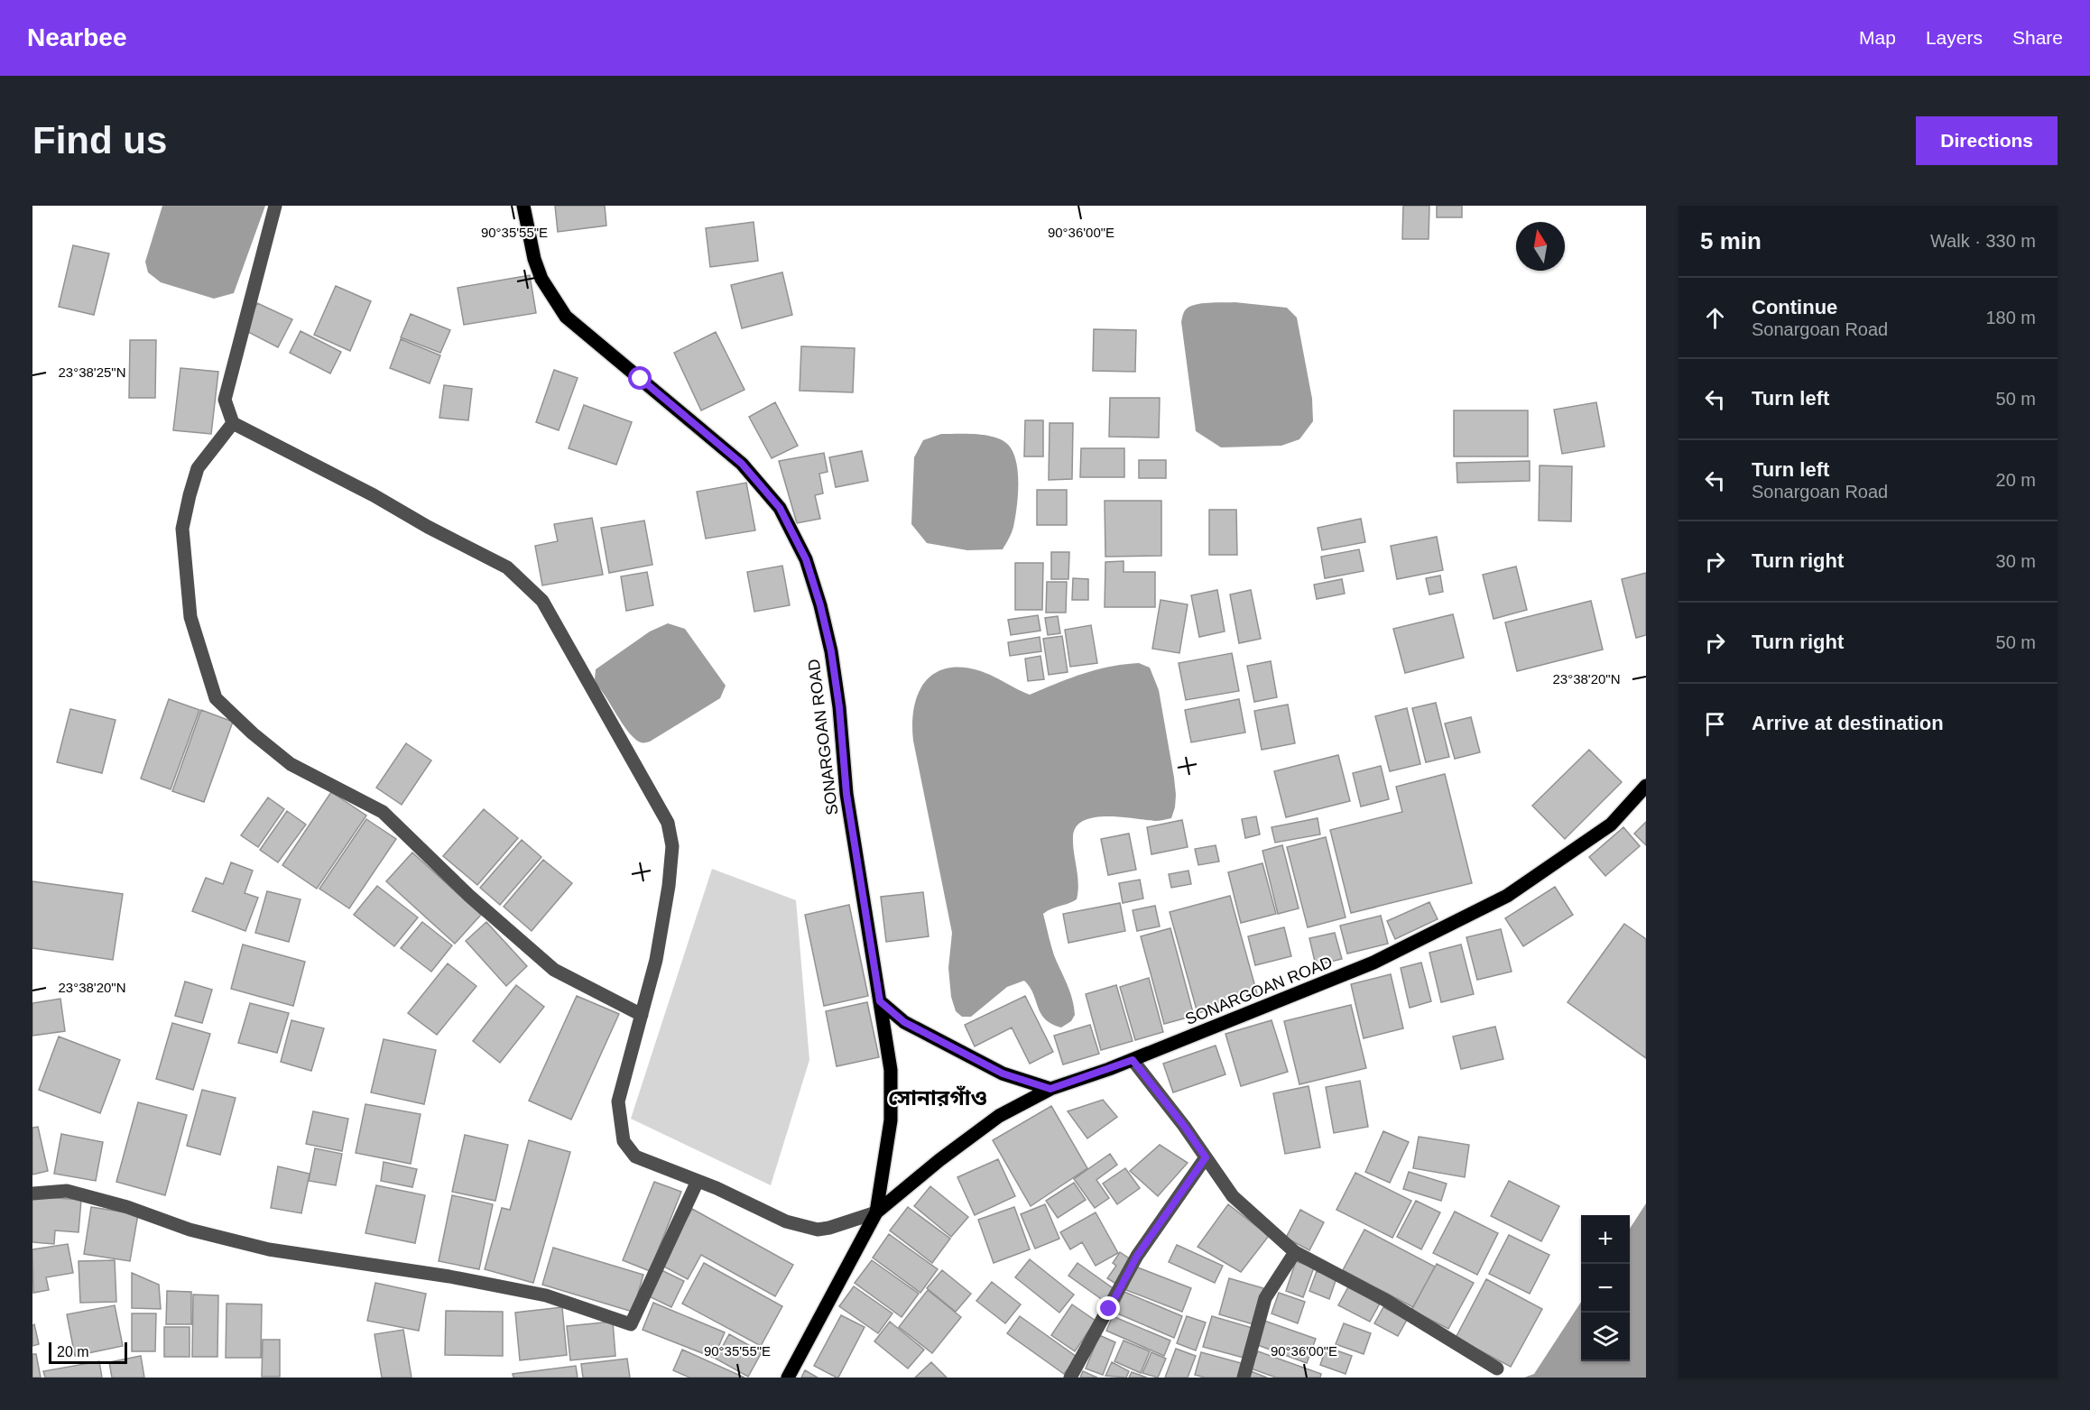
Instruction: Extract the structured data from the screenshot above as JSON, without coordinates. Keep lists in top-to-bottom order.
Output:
{
  "streets": {
    "main road": ["SONARGOAN ROAD"]
  },
  "districts": ["সোনারগাঁও"],
  "scale_bar": "20 m",
  "north": "top",
  "page": {
    "header": "Nearbee",
    "nav": ["Map", "Layers", "Share"],
    "buttons": "Directions",
    "title": "Find us",
    "heading": ["5 min", "Walk · 330 m"],
    "list": [
      ["Continue", "Sonargoan Road", "180 m"],
      ["Turn left", "50 m"],
      ["Turn left", "Sonargoan Road", "20 m"],
      ["Turn right", "30 m"],
      ["Turn right", "50 m"],
      "Arrive at destination"
    ],
    "map_buttons": ["+", "−"],
    "scale": "20 m"
  },
  "coordinates": [
    "90°35'55\"E",
    "90°36'00\"E",
    "23°38'25\"N",
    "23°38'20\"N"
  ]
}
